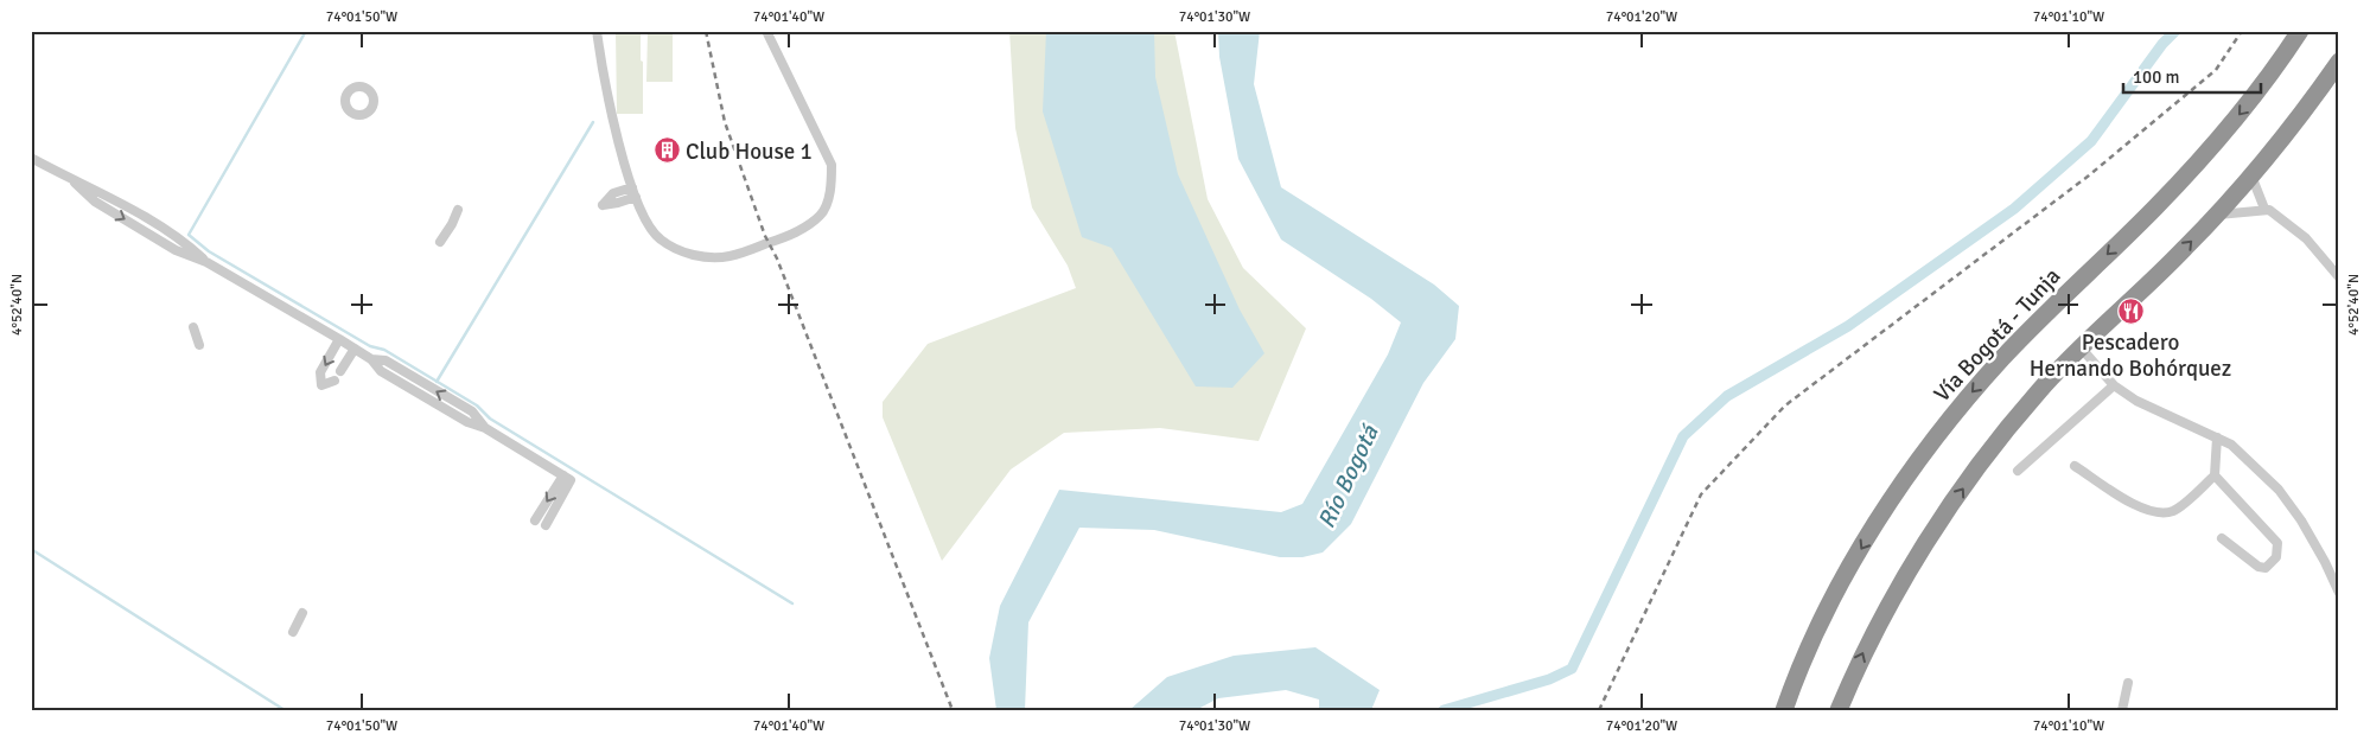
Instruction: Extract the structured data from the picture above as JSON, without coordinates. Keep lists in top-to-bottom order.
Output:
{
  "streets": {
    "highway": ["Vía Bogotá - Tunja"]
  },
  "water": ["Río Bogotá"],
  "places": {
    "building": ["Club House 1"],
    "restaurant": ["Pescadero Hernando Bohórquez"]
  },
  "scale_bar": "100 m",
  "coordinates": [
    "74°01'50\"W",
    "74°01'40\"W",
    "74°01'30\"W",
    "74°01'20\"W",
    "74°01'10\"W",
    "4°52'40\"N"
  ]
}
